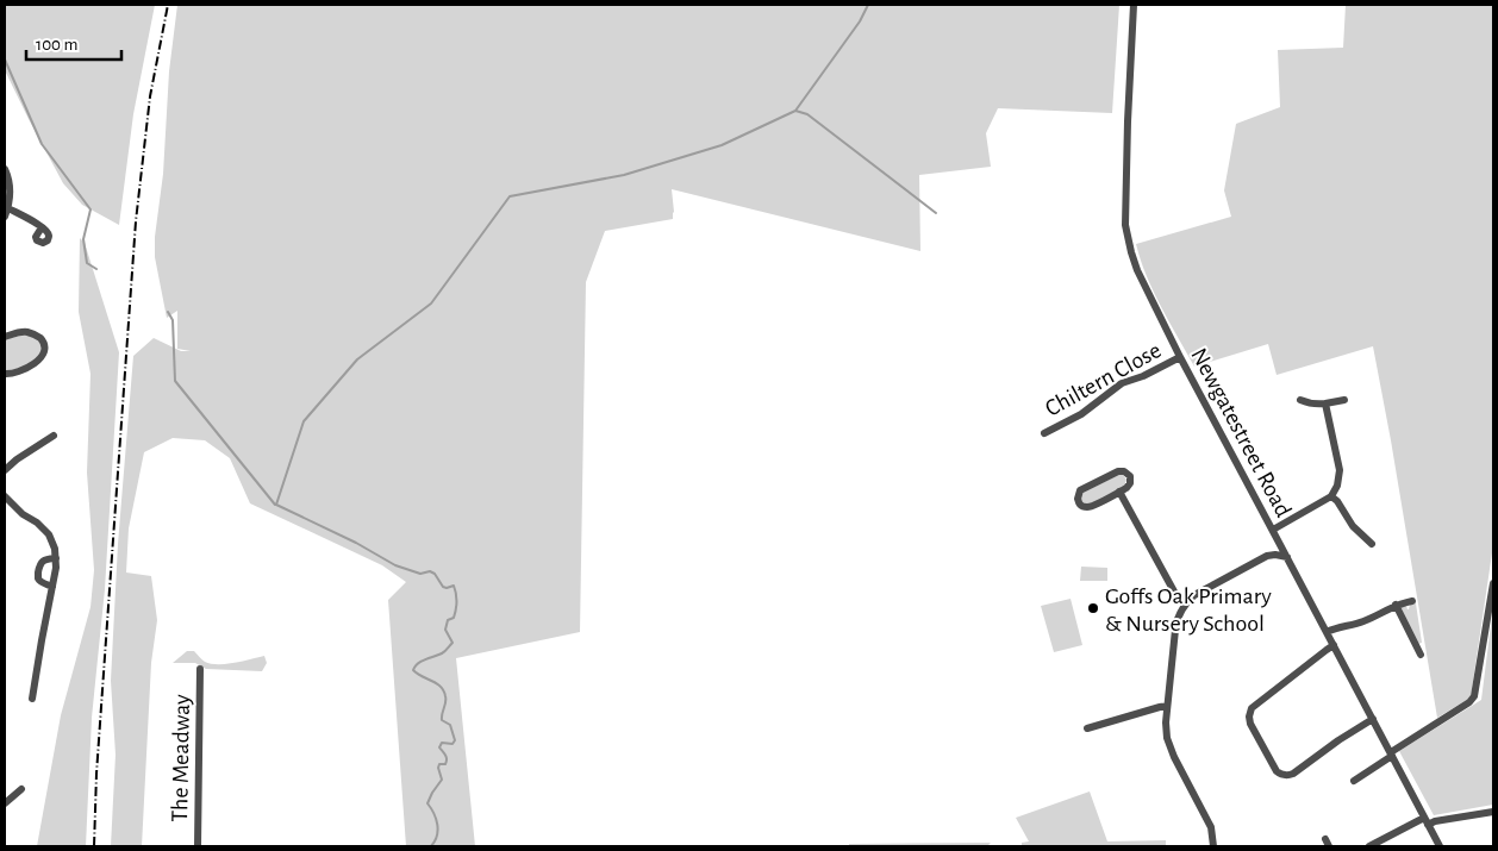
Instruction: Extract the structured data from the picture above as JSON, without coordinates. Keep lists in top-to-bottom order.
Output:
{
  "streets": {
    "street": ["Chiltern Close", "Newgatestreet Road", "The Meadway"]
  },
  "crossings": [
    ["Chiltern Close", "Newgatestreet Road"]
  ],
  "places": ["Goffs Oak Primary & Nursery School"],
  "scale_bar": "100 m"
}
